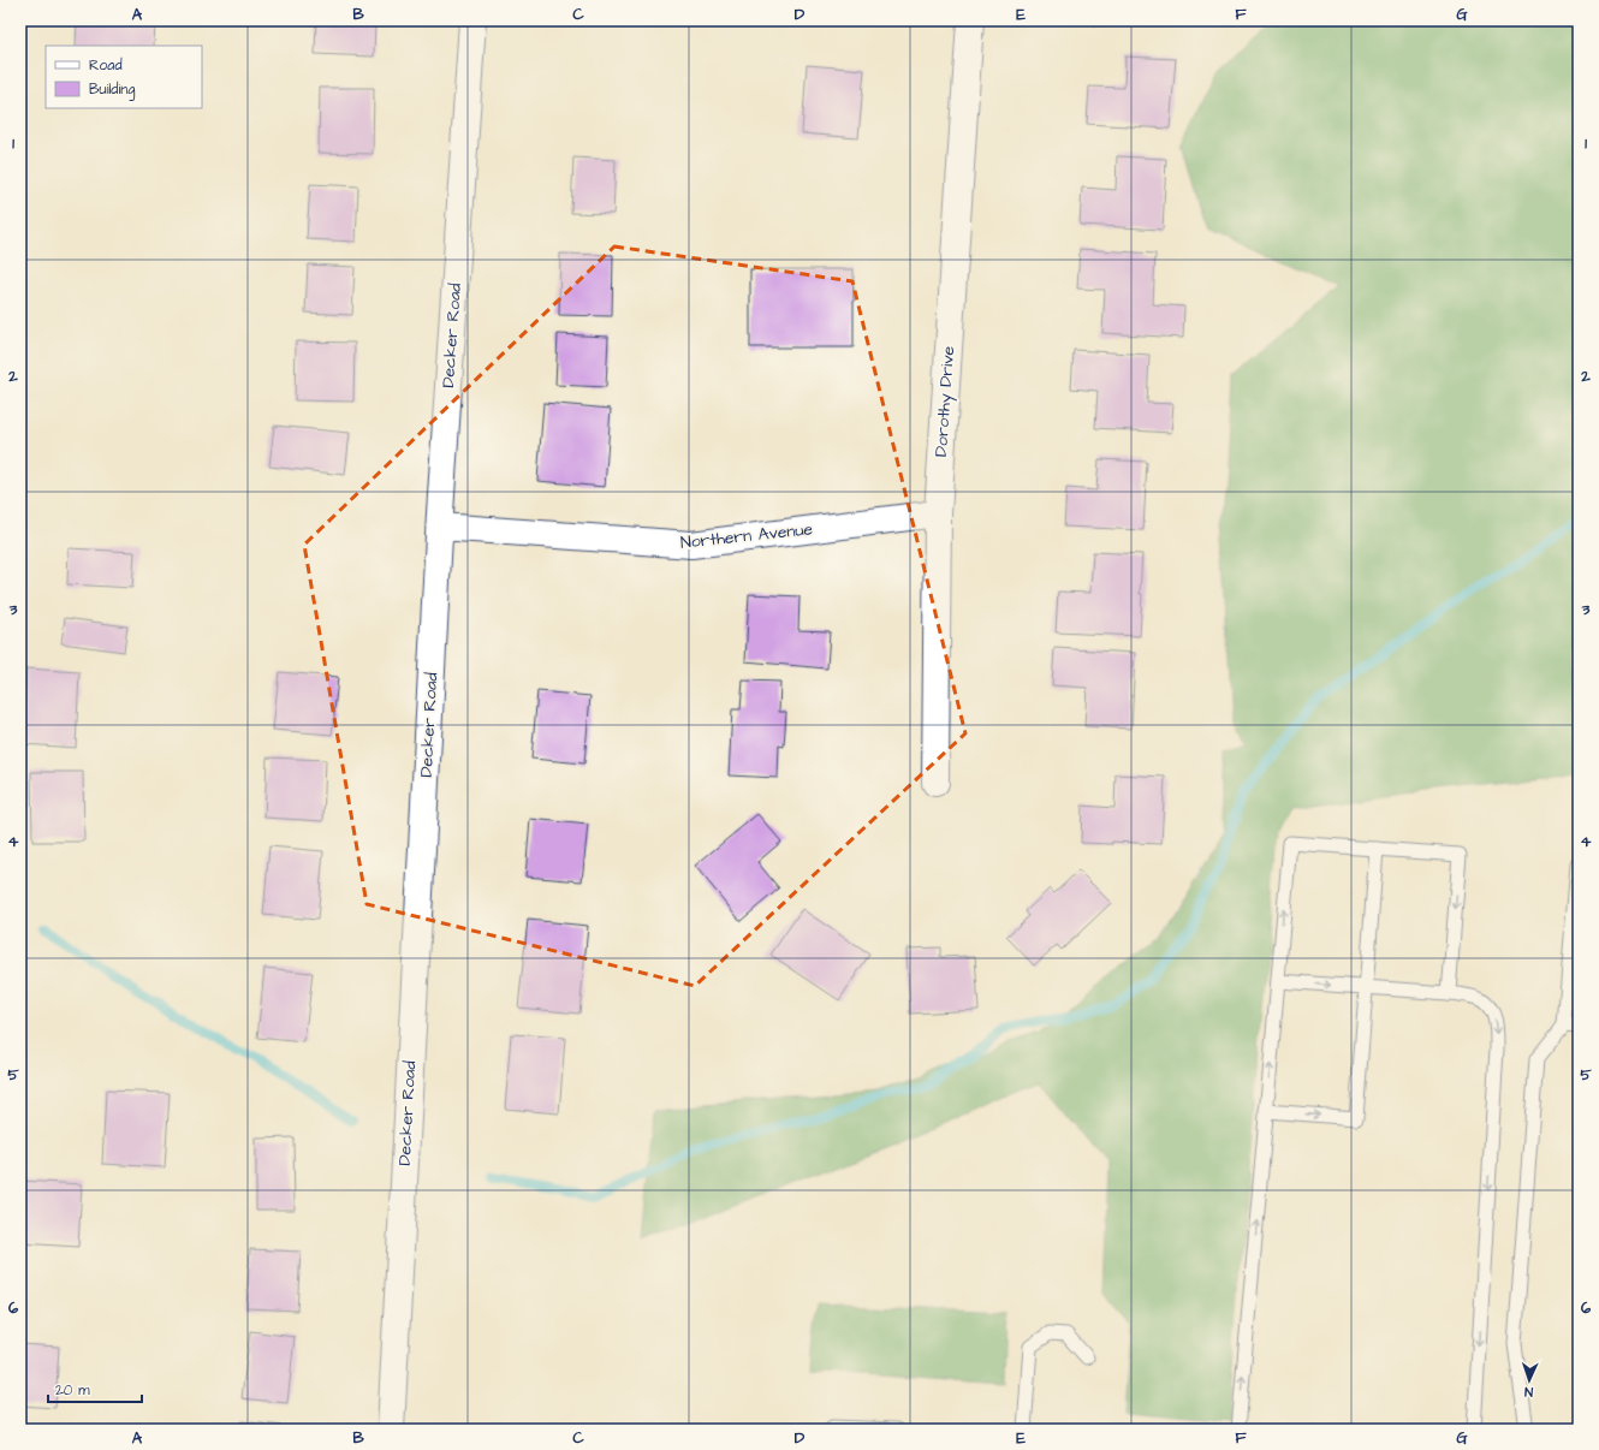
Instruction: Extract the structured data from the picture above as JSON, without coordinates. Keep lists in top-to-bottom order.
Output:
{
  "streets": {
    "street": ["Decker Road", "Dorothy Drive", "Northern Avenue"]
  },
  "crossings": [
    ["Decker Road", "Northern Avenue"],
    ["Dorothy Drive", "Northern Avenue"]
  ],
  "legend": ["Road", "Building"],
  "scale_bar": "20 m",
  "north": "bottom",
  "grid": {
    "columns": [
      "A",
      "B",
      "C",
      "D",
      "E",
      "F",
      "G"
    ],
    "rows": [
      "1",
      "2",
      "3",
      "4",
      "5",
      "6"
    ]
  }
}
